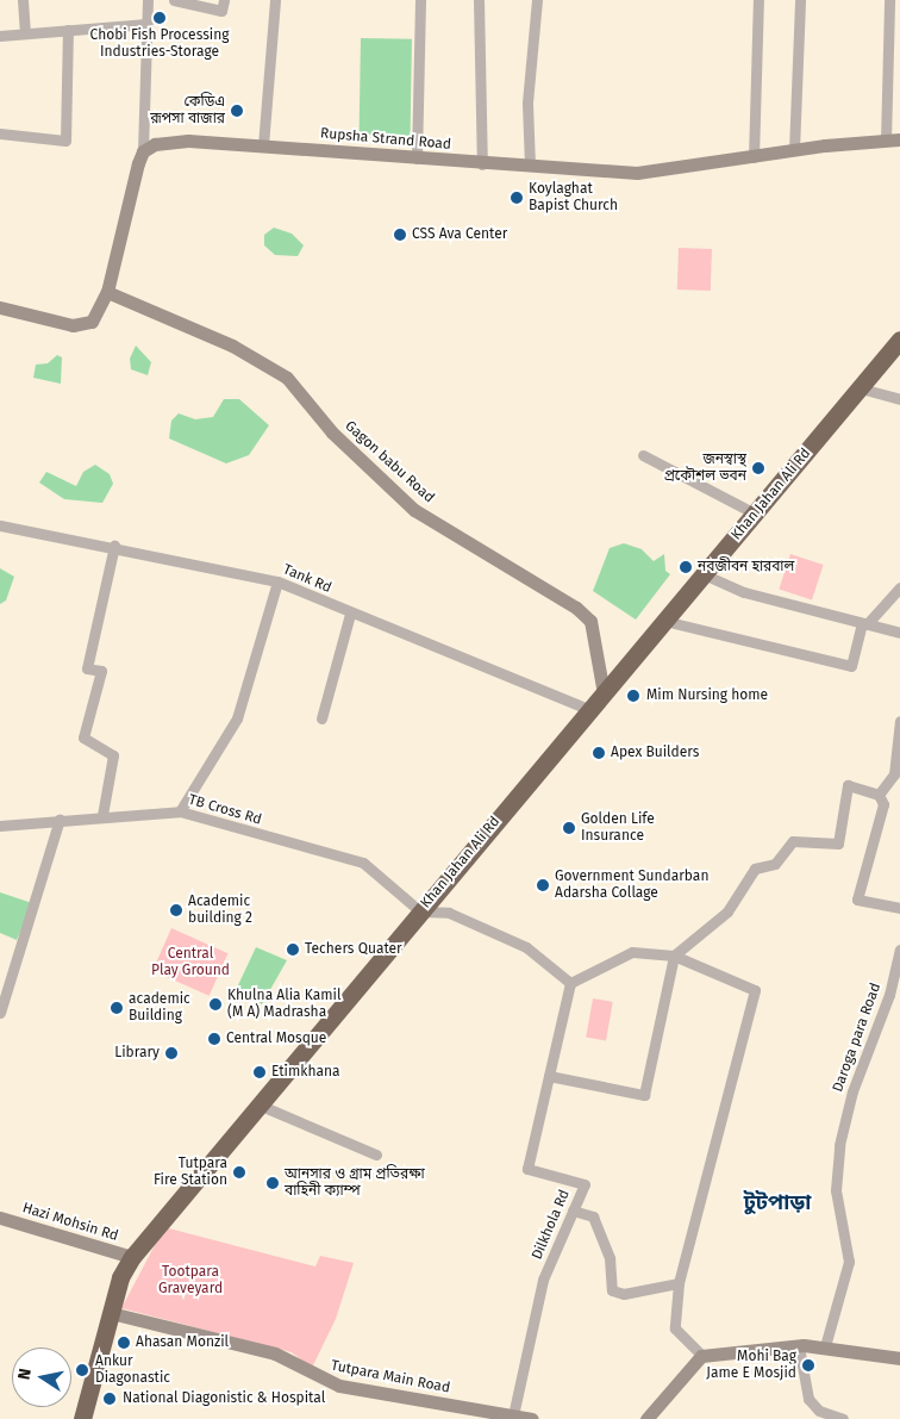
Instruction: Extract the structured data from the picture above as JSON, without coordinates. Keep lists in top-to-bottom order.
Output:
{
  "streets": {
    "highway": ["Khan Jahan Ali Rd"],
    "street": [
      "Rupsha Strand Road",
      "Gagon babu Road",
      "Tank Rd",
      "TB Cross Rd",
      "Daroga para Road",
      "Hazi Mohsin Rd",
      "Dilkhola Rd",
      "Tutpara Main Road"
    ]
  },
  "crossings": [
    ["Gagon babu Road", "Khan Jahan Ali Rd"],
    ["Khan Jahan Ali Rd", "Tank Rd"],
    ["Khan Jahan Ali Rd", "TB Cross Rd"],
    ["Khan Jahan Ali Rd", "Hazi Mohsin Rd"],
    ["Khan Jahan Ali Rd", "Tutpara Main Road"],
    ["Dilkhola Rd", "Tutpara Main Road"]
  ],
  "districts": ["টুটপাড়া"],
  "parks": ["Central Play Ground", "Tootpara Graveyard"],
  "places": [
    "Chobi Fish Processing Industries-Storage",
    "কেডিএ রূপসা বাজার",
    "Koylaghat Bapist Church",
    "CSS Ava Center",
    "জনস্বাস্থ প্রকৌশল ভবন",
    "নবজীবন হারবাল",
    "Mim Nursing home",
    "Apex Builders",
    "Golden Life Insurance",
    "Government Sundarban Adarsha Collage",
    "Academic building 2",
    "Techers Quater",
    "Khulna Alia Kamil (M A) Madrasha",
    "academic Building",
    "Central Mosque",
    "Library",
    "Etimkhana",
    "Tutpara Fire Station",
    "আনসার ও গ্রাম প্রতিরক্ষা বাহিনী ক্যাম্প",
    "Ahasan Monzil",
    "Mohi Bag Jame E Mosjid",
    "Ankur Diagonastic",
    "National Diagonistic & Hospital"
  ],
  "north": "left"
}
